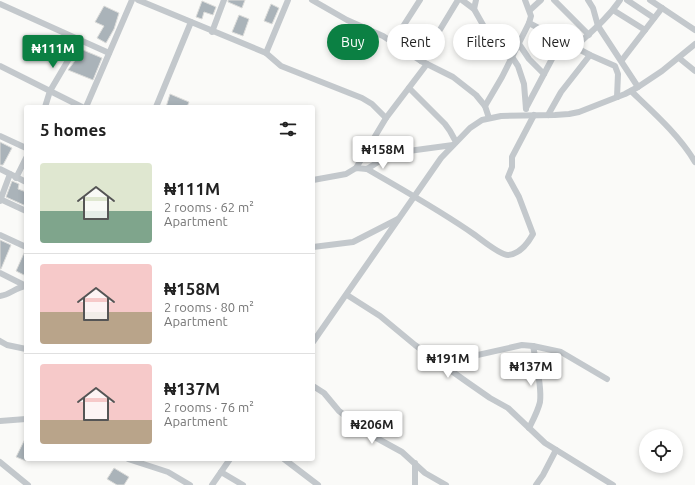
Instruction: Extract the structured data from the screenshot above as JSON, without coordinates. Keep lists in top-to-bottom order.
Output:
{
  "page": {
    "chip": [
      "Buy",
      "Rent",
      "Filters",
      "New"
    ],
    "price": [
      "₦111M",
      "₦158M",
      "₦191M",
      "₦137M",
      "₦206M"
    ],
    "heading": "5 homes",
    "list": [
      {
        "name": "₦111M",
        "note": "2 rooms · 62 m² · Apartment"
      },
      {
        "name": "₦158M",
        "note": "2 rooms · 80 m² · Apartment"
      },
      {
        "name": "₦137M",
        "note": "2 rooms · 76 m² · Apartment"
      }
    ]
  }
}
